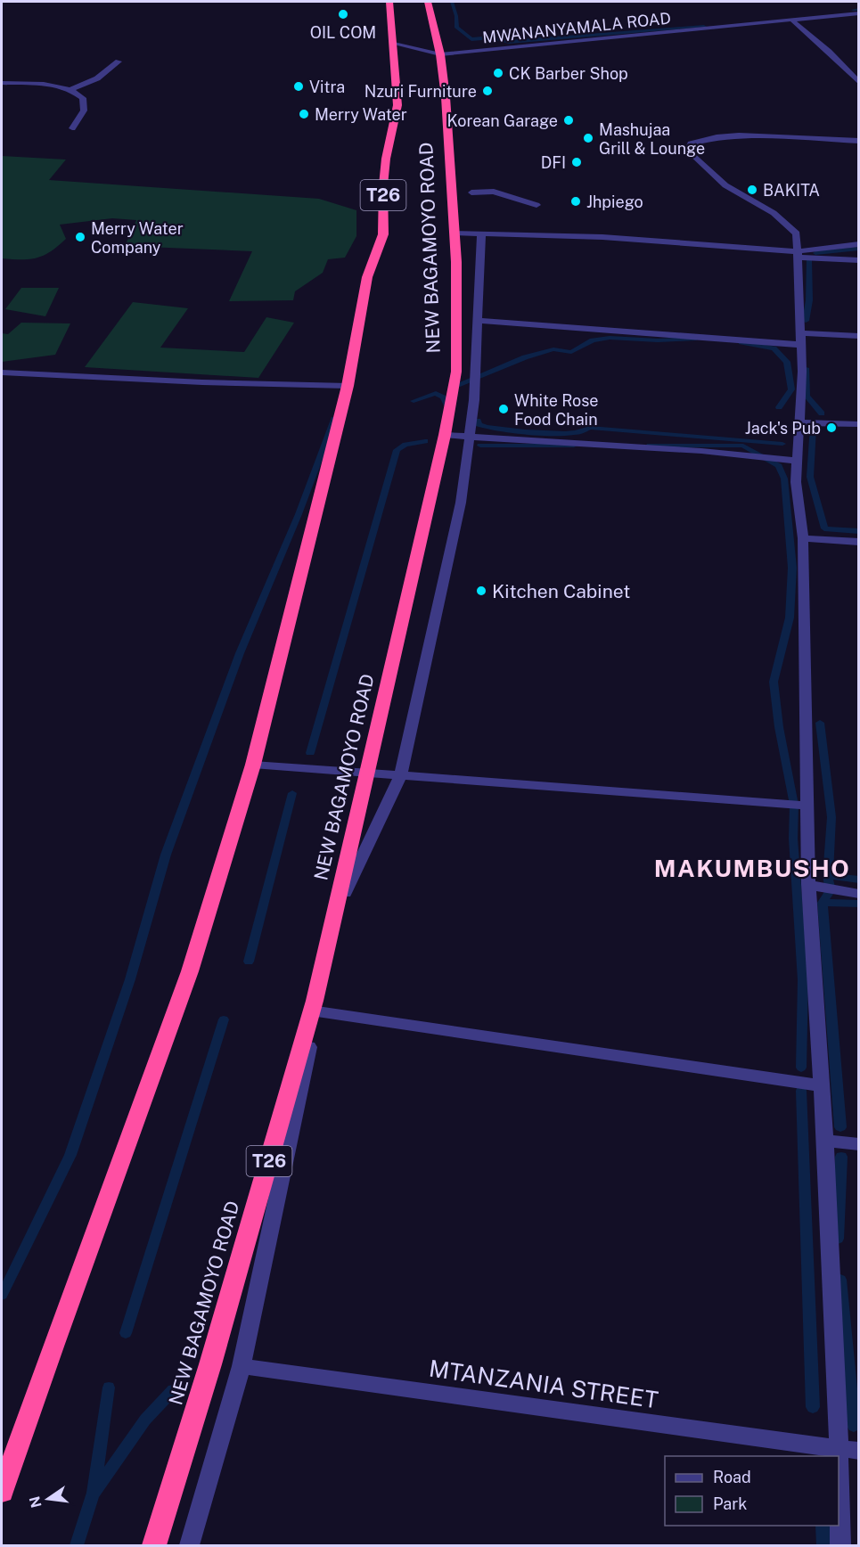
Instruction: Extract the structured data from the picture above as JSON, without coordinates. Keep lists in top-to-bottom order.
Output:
{
  "streets": {
    "highway": ["T26", "NEW BAGAMOYO ROAD"],
    "street": ["MWANANYAMALA ROAD", "MTANZANIA STREET"]
  },
  "crossings": [
    ["MWANANYAMALA ROAD", "NEW BAGAMOYO ROAD"]
  ],
  "districts": ["MAKUMBUSHO"],
  "places": [
    "OIL COM",
    "CK Barber Shop",
    "Vitra",
    "Nzuri Furniture",
    "Merry Water",
    "Korean Garage",
    "Mashujaa Grill & Lounge",
    "DFI",
    "BAKITA",
    "Jhpiego",
    "Merry Water Company",
    "White Rose Food Chain",
    "Jack's Pub",
    "Kitchen Cabinet"
  ],
  "legend": ["Road", "Park"],
  "north": "left"
}
